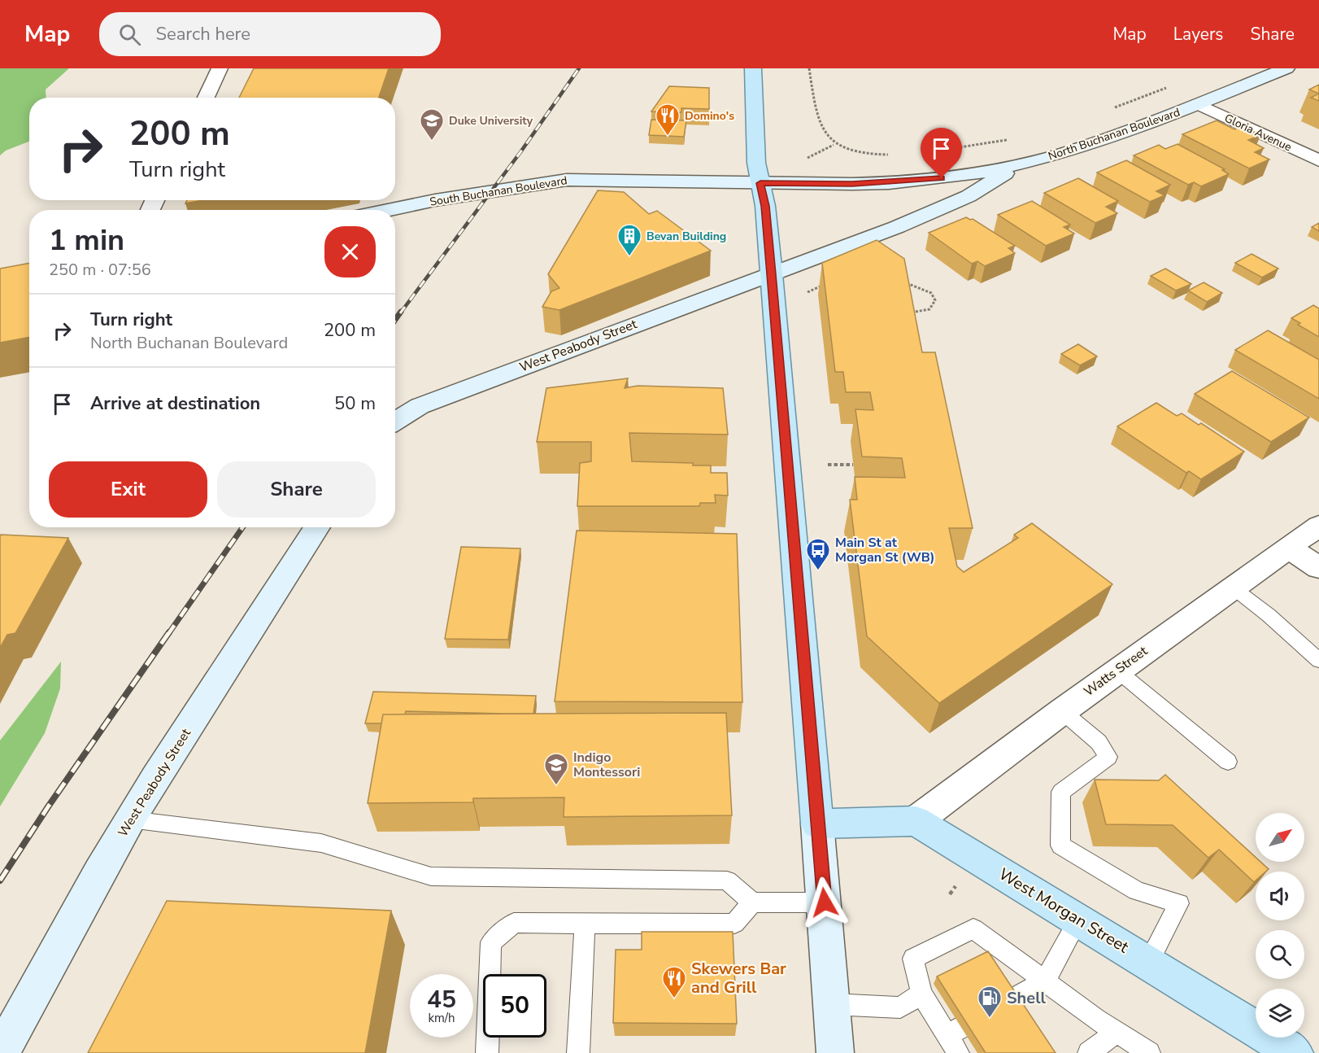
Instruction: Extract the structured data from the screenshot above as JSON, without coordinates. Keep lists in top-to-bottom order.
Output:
{
  "streets": {
    "main road": ["West Morgan Street"],
    "street": [
      "Gloria Avenue",
      "North Buchanan Boulevard",
      "South Buchanan Boulevard",
      "West Peabody Street",
      "Watts Street"
    ]
  },
  "crossings": [
    ["Gloria Avenue", "North Buchanan Boulevard"],
    ["North Buchanan Boulevard", "South Buchanan Boulevard"],
    ["North Buchanan Boulevard", "West Peabody Street"],
    ["Watts Street", "West Morgan Street"]
  ],
  "places": {
    "restaurant": ["Domino's", "Skewers Bar and Grill"],
    "school or university": ["Duke University", "Indigo Montessori"],
    "building": ["Bevan Building"],
    "bus stop": ["Main St at Morgan St (WB)"],
    "fuel station": ["Shell"]
  },
  "north": "top right",
  "page": {
    "header": "Map",
    "search": "Search here",
    "nav": ["Map", "Layers", "Share"],
    "turn": ["200 m", "Turn right"],
    "heading": ["1 min", "250 m · 07:56"],
    "list": [
      {
        "name": "Turn right",
        "note": "North Buchanan Boulevard",
        "value": "200 m"
      },
      {
        "name": "Arrive at destination",
        "value": "50 m"
      }
    ],
    "buttons": ["Exit", "Share"],
    "speed": "45 km/h",
    "limit": "50"
  }
}
